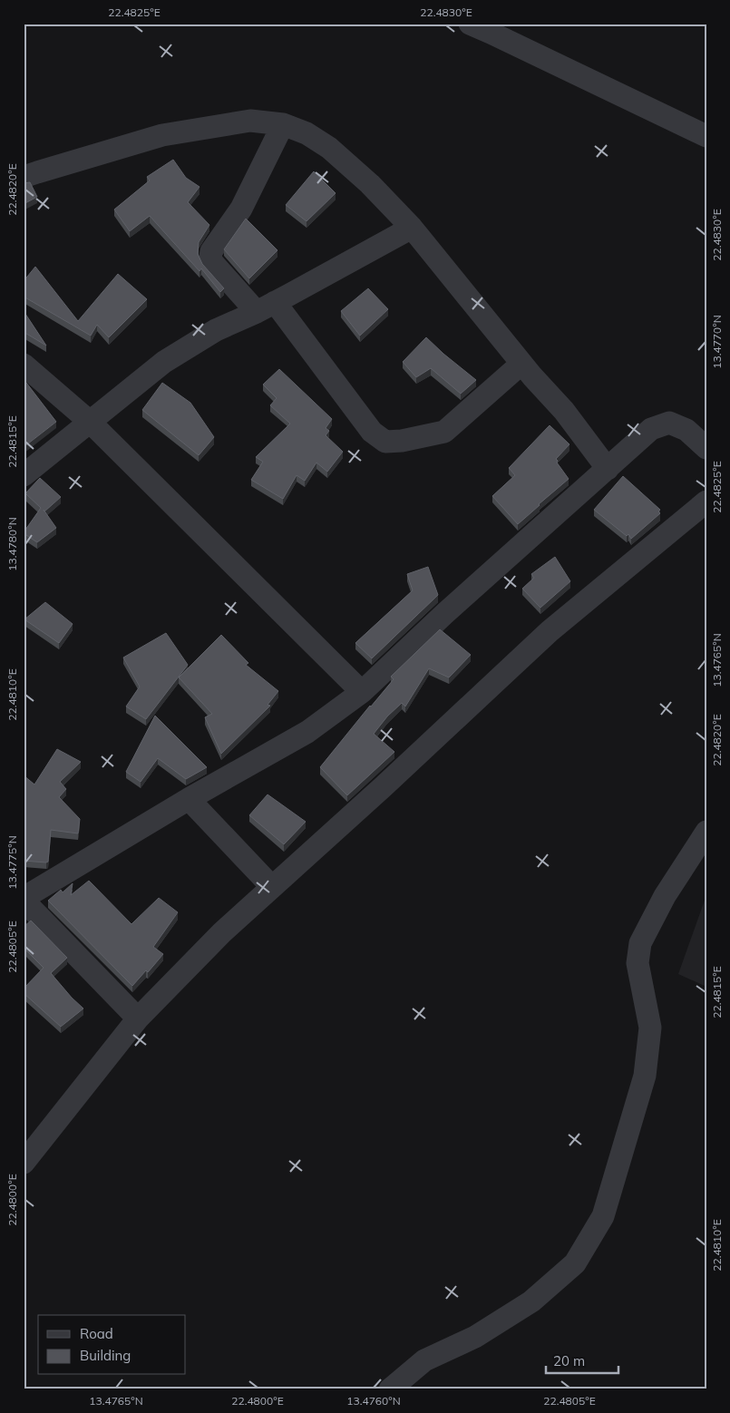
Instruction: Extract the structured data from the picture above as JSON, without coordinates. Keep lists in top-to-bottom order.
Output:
{
  "legend": ["Road", "Building"],
  "scale_bar": "20 m",
  "coordinates": [
    "22.4825°E",
    "22.4830°E",
    "22.4820°E",
    "13.4770°N",
    "22.4815°E",
    "13.4780°N",
    "13.4765°N",
    "22.4810°E",
    "13.4775°N",
    "22.4805°E",
    "22.4800°E",
    "13.4760°N"
  ]
}
